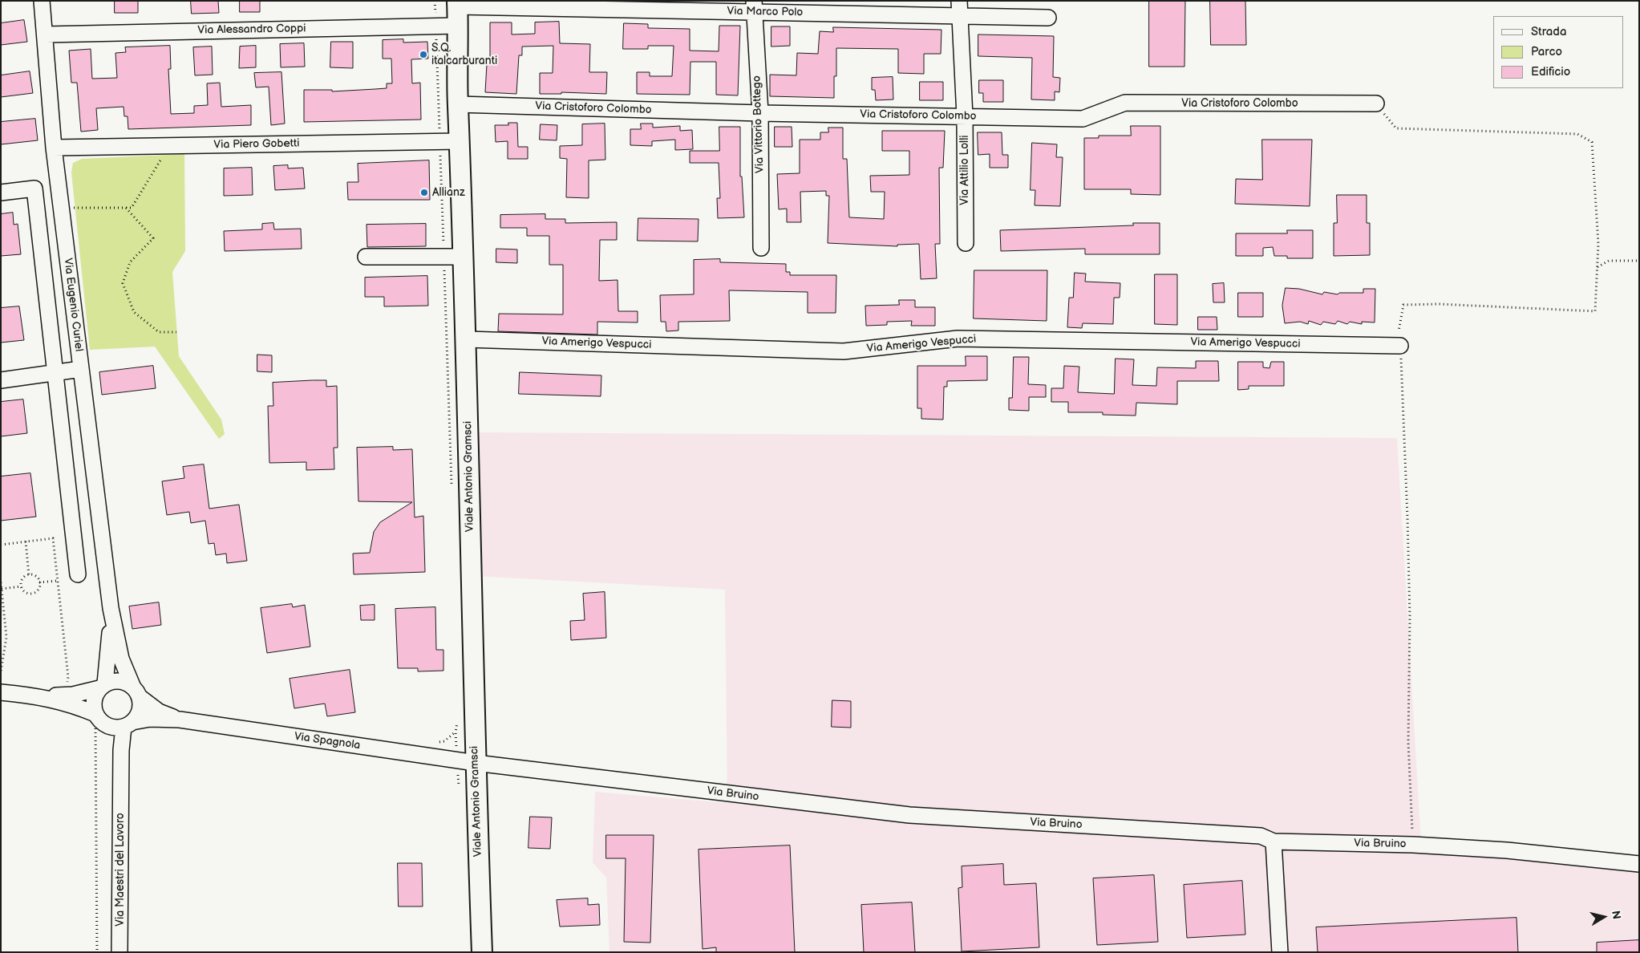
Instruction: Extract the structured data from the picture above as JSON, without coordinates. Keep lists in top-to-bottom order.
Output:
{
  "streets": {
    "street": [
      "Via Marco Polo",
      "Via Alessandro Coppi",
      "Via Cristoforo Colombo",
      "Via Vittorio Bottego",
      "Via Piero Gobetti",
      "Via Attilio Lolli",
      "Via Eugenio Curiel",
      "Via Amerigo Vespucci",
      "Viale Antonio Gramsci",
      "Via Spagnola",
      "Via Bruino",
      "Via Maestri del Lavoro"
    ]
  },
  "crossings": [
    ["Via Marco Polo", "Via Vittorio Bottego"],
    ["Via Marco Polo", "Via Attilio Lolli"],
    ["Via Marco Polo", "Viale Antonio Gramsci"],
    ["Via Alessandro Coppi", "Via Eugenio Curiel"],
    ["Via Alessandro Coppi", "Viale Antonio Gramsci"],
    ["Via Cristoforo Colombo", "Via Vittorio Bottego"],
    ["Via Cristoforo Colombo", "Via Attilio Lolli"],
    ["Via Cristoforo Colombo", "Viale Antonio Gramsci"],
    ["Via Piero Gobetti", "Via Eugenio Curiel"],
    ["Via Piero Gobetti", "Viale Antonio Gramsci"],
    ["Via Eugenio Curiel", "Via Spagnola"],
    ["Via Eugenio Curiel", "Via Maestri del Lavoro"],
    ["Via Amerigo Vespucci", "Viale Antonio Gramsci"],
    ["Viale Antonio Gramsci", "Via Spagnola"],
    ["Viale Antonio Gramsci", "Via Bruino"],
    ["Via Spagnola", "Via Bruino"],
    ["Via Spagnola", "Via Maestri del Lavoro"]
  ],
  "places": ["S.Q. italcarburanti", "Allianz"],
  "legend": ["Strada", "Parco", "Edificio"],
  "north": "right"
}
